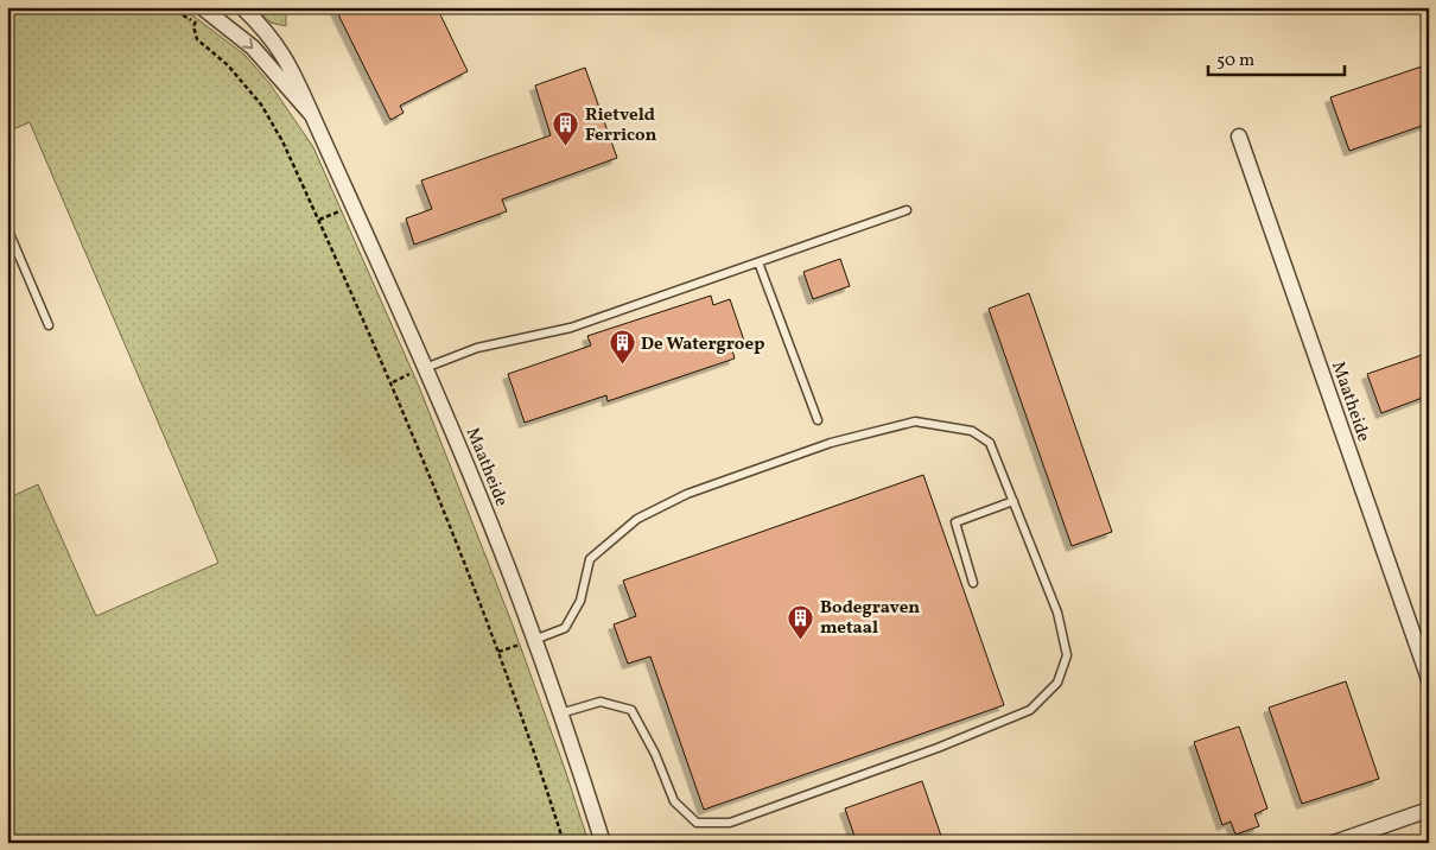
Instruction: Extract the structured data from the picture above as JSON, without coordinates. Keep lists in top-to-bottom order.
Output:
{
  "streets": {
    "street": ["Maatheide"]
  },
  "places": {
    "building": ["Rietveld Ferricon", "De Watergroep", "Bodegraven metaal"]
  },
  "scale_bar": "50 m"
}
